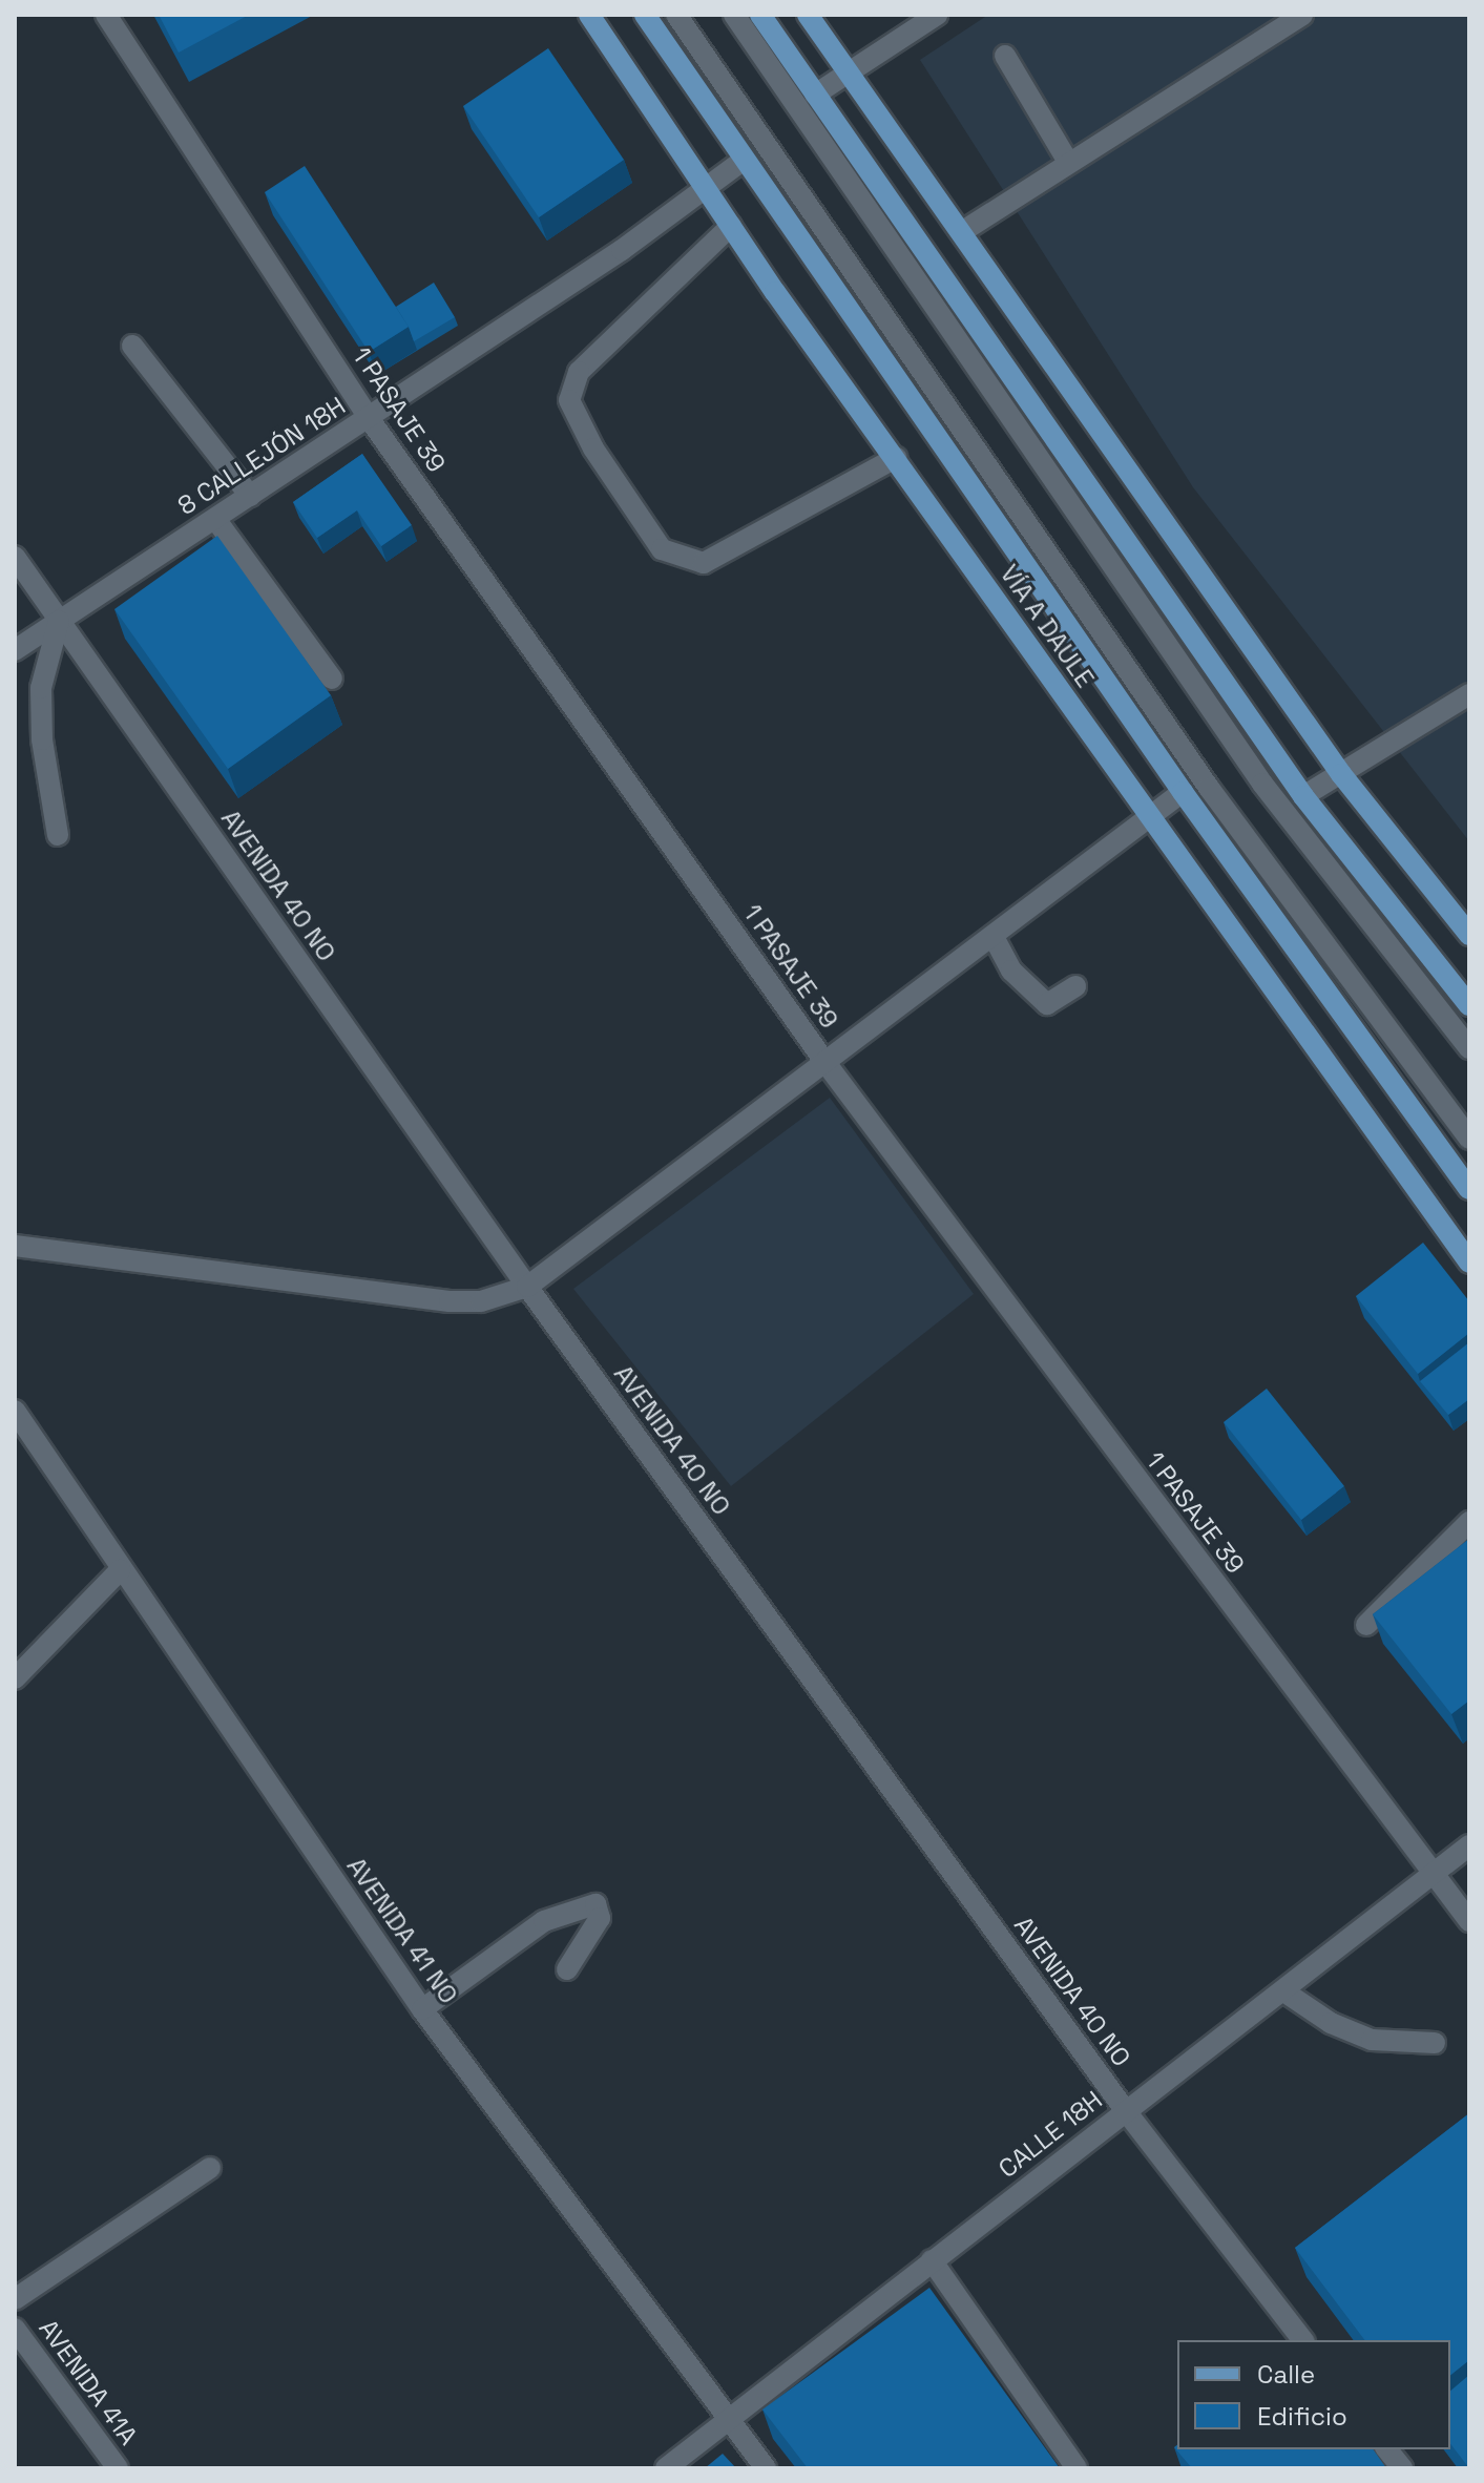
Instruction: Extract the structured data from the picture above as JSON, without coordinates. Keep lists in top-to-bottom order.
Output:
{
  "streets": {
    "main road": ["VÍA A DAULE"],
    "street": [
      "1 PASAJE 39",
      "8 CALLEJÓN 18H",
      "AVENIDA 40 NO",
      "AVENIDA 41 NO",
      "CALLE 18H",
      "AVENIDA 41A"
    ]
  },
  "crossings": [
    ["1 PASAJE 39", "8 CALLEJÓN 18H"],
    ["1 PASAJE 39", "CALLE 18H"],
    ["8 CALLEJÓN 18H", "VÍA A DAULE"],
    ["8 CALLEJÓN 18H", "AVENIDA 40 NO"],
    ["AVENIDA 40 NO", "CALLE 18H"],
    ["AVENIDA 41 NO", "CALLE 18H"]
  ],
  "legend": ["Calle", "Edificio"]
}
